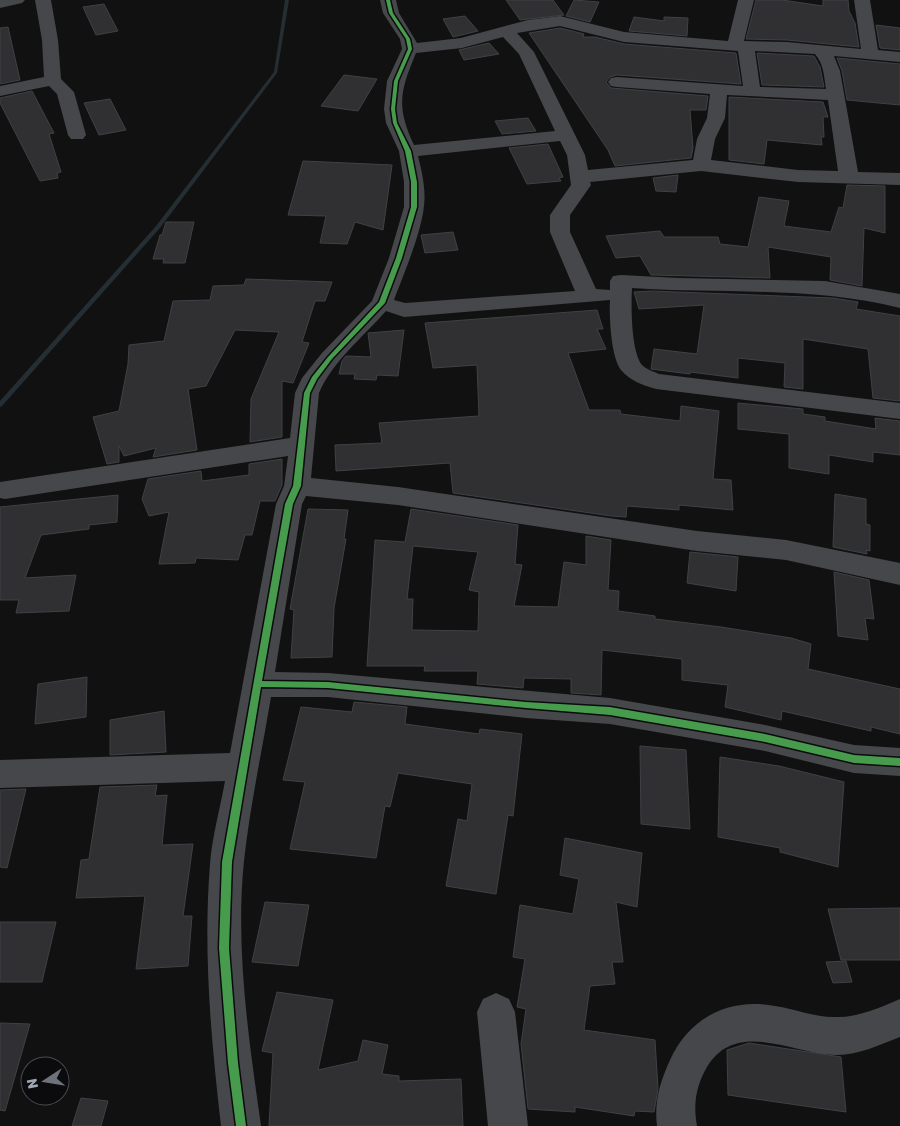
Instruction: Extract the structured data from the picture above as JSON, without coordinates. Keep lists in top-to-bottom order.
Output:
{
  "north": "left"
}
